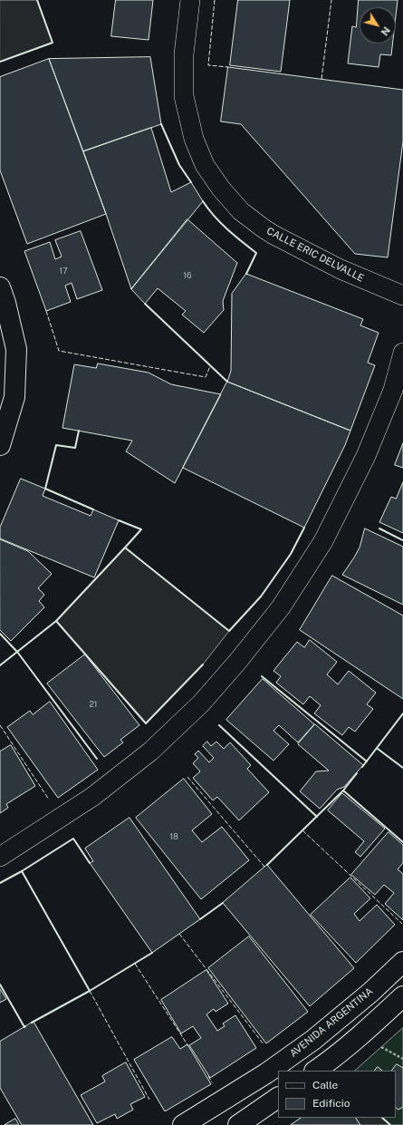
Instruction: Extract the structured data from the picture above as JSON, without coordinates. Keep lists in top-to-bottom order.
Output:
{
  "streets": {
    "street": ["CALLE ERIC DELVALLE", "AVENIDA ARGENTINA"]
  },
  "house_numbers": [
    "17",
    "16",
    "21",
    "18"
  ],
  "legend": ["Calle", "Edificio"],
  "north": "bottom right"
}
